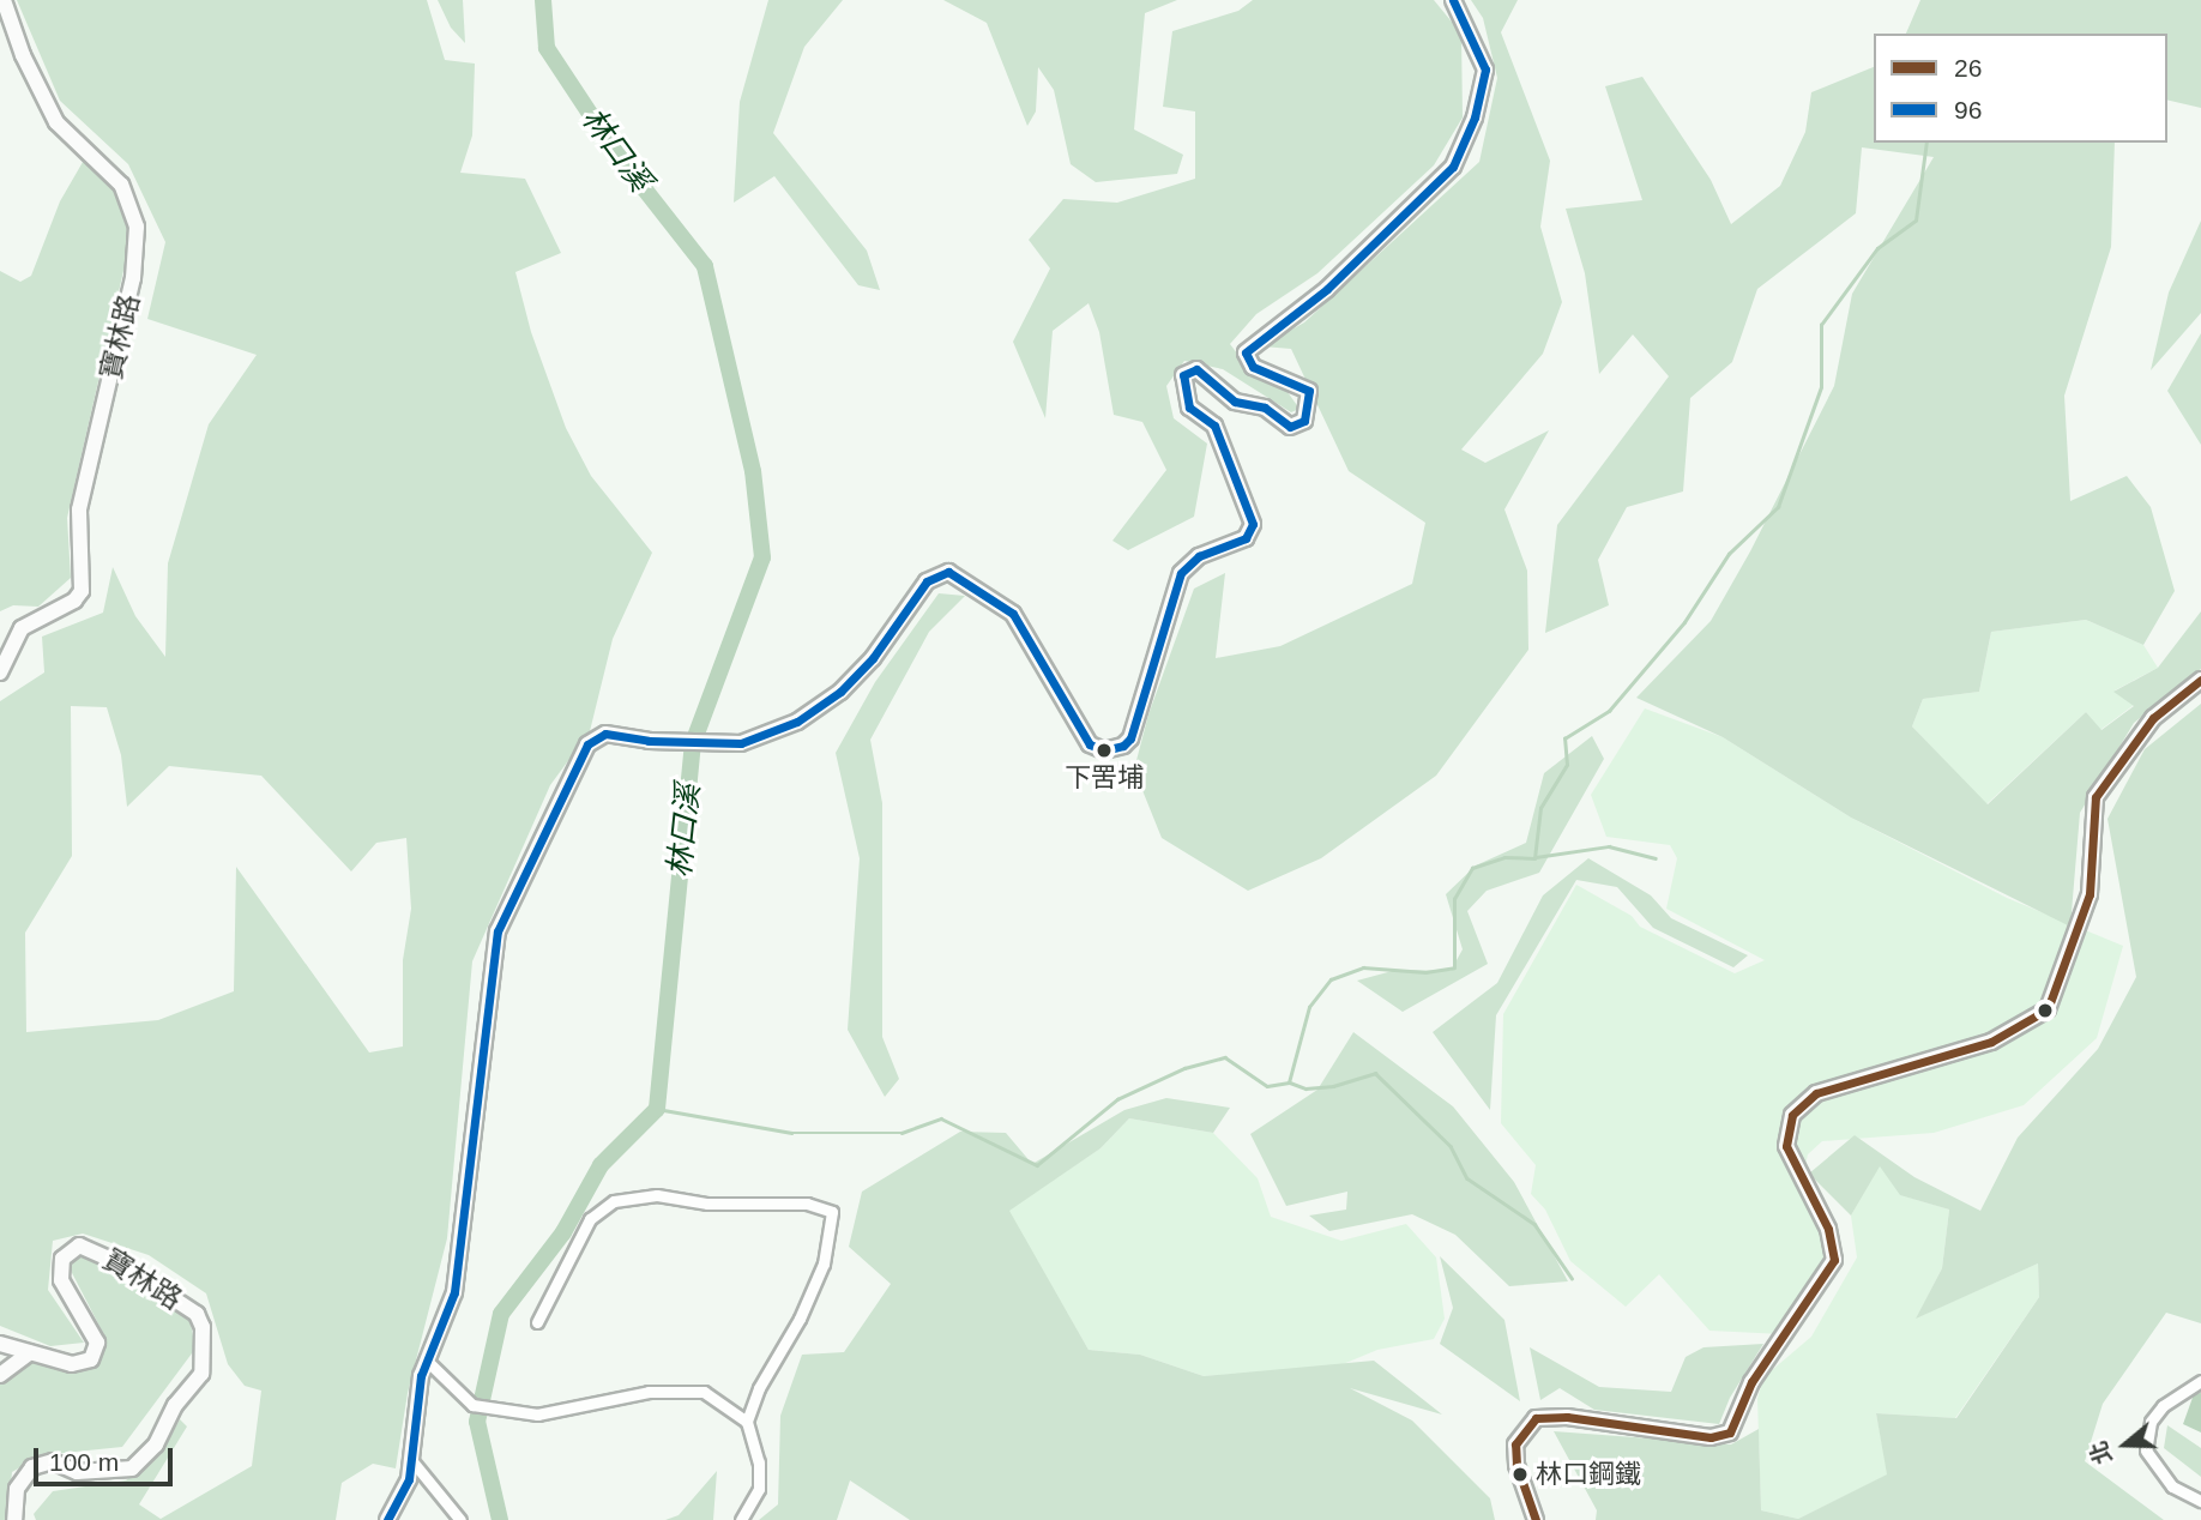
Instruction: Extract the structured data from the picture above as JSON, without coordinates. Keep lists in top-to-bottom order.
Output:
{
  "streets": {
    "street": ["寶林路"]
  },
  "water": ["林口溪"],
  "places": ["下罟埔", "林口鋼鐵"],
  "lines": ["transit line 96", "transit line 26"],
  "legend": ["26", "96"],
  "scale_bar": "100 m",
  "north": "left"
}
